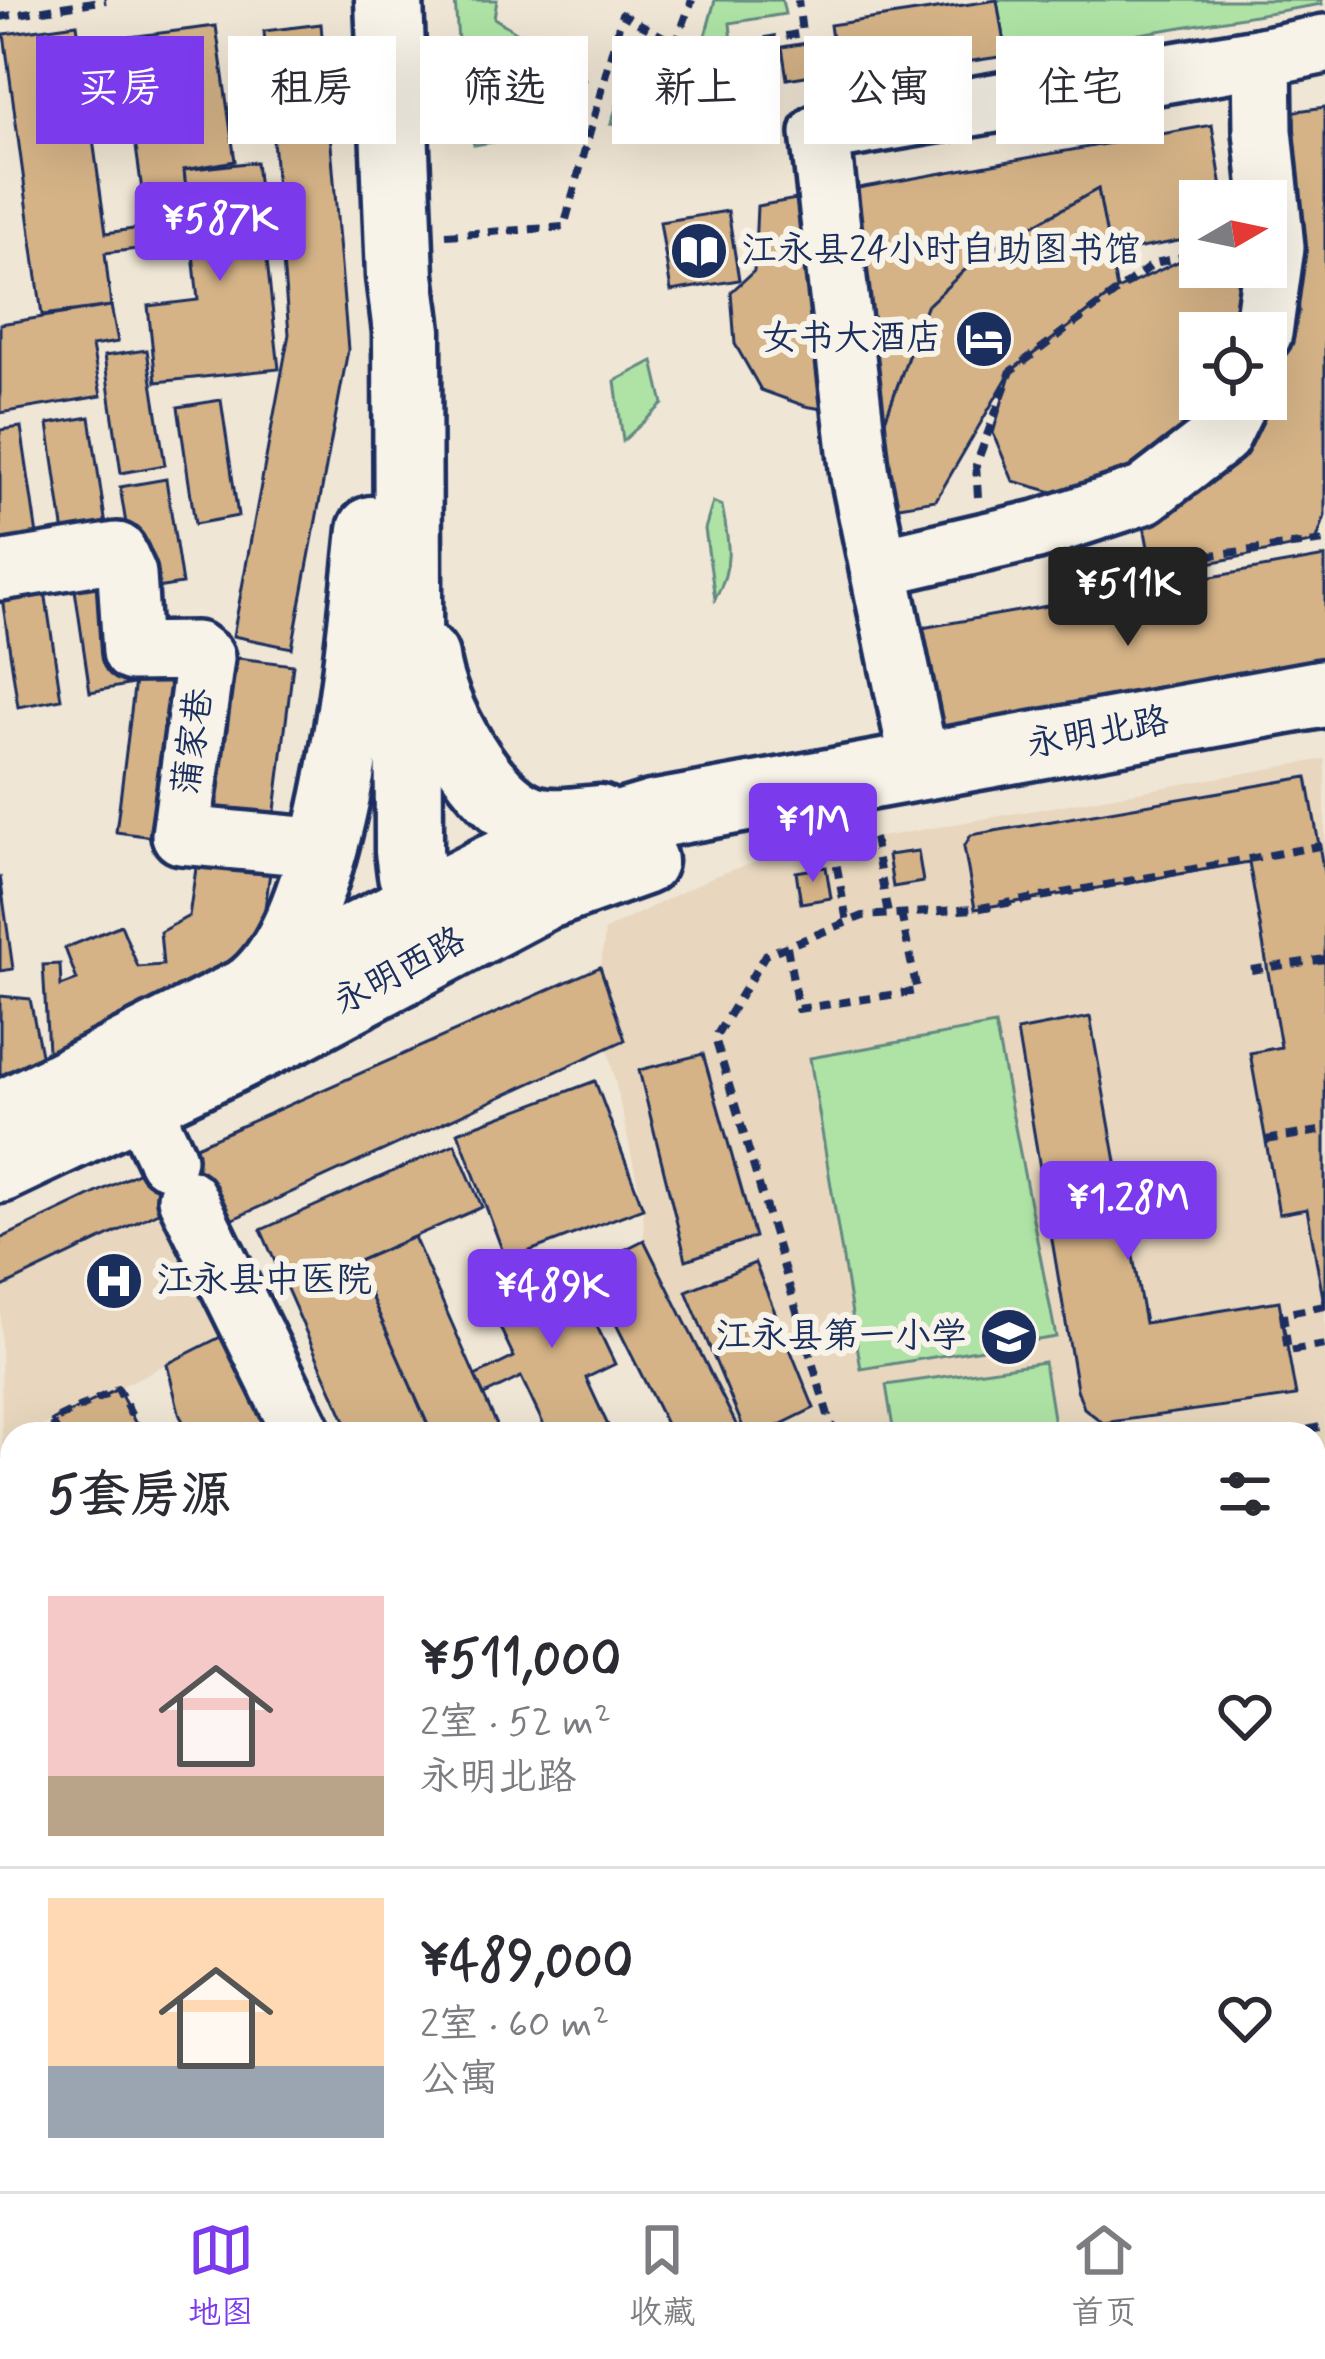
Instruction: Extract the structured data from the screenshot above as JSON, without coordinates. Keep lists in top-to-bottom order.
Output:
{
  "streets": {
    "main road": ["永明北路", "永明西路"],
    "street": ["蒲家巷"]
  },
  "crossings": [
    ["永明北路", "永明西路"]
  ],
  "places": {
    "library": ["江永县24小时自助图书馆"],
    "hotel": ["女书大酒店"],
    "hospital": ["江永县中医院"],
    "school or university": ["江永县第一小学"]
  },
  "north": "right",
  "page": {
    "chip": [
      "买房",
      "租房",
      "筛选",
      "新上",
      "公寓",
      "住宅"
    ],
    "price": [
      "¥587K",
      "¥511K",
      "¥1M",
      "¥1.28M",
      "¥489K"
    ],
    "heading": "5套房源",
    "list": [
      {
        "name": "¥511,000",
        "note": "2室 · 52 m² · 永明北路"
      },
      {
        "name": "¥489,000",
        "note": "2室 · 60 m² · 公寓"
      }
    ],
    "tabs": ["地图", "收藏", "首页"]
  }
}
